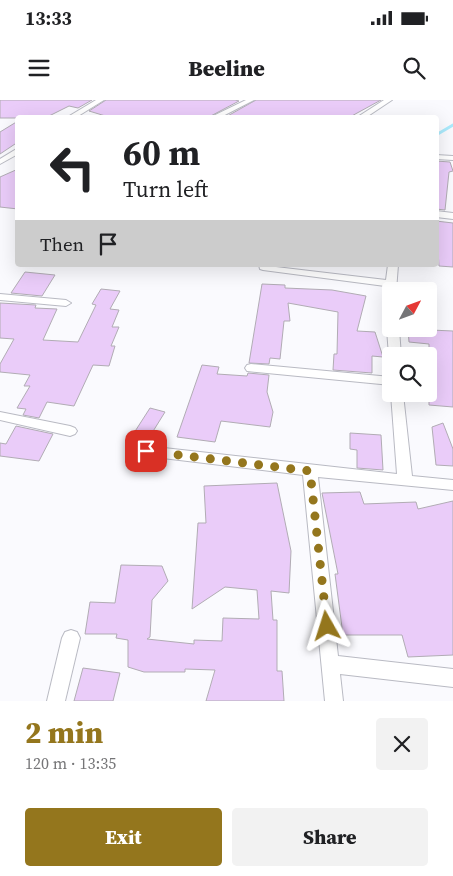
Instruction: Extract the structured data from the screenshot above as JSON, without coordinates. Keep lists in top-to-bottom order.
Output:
{
  "north": "top right",
  "page": {
    "status": "13:33",
    "header": "Beeline",
    "turn": ["60 m", "Turn left"],
    "then": "Then",
    "heading": ["2 min", "120 m · 13:35"],
    "buttons": ["Exit", "Share"]
  }
}
